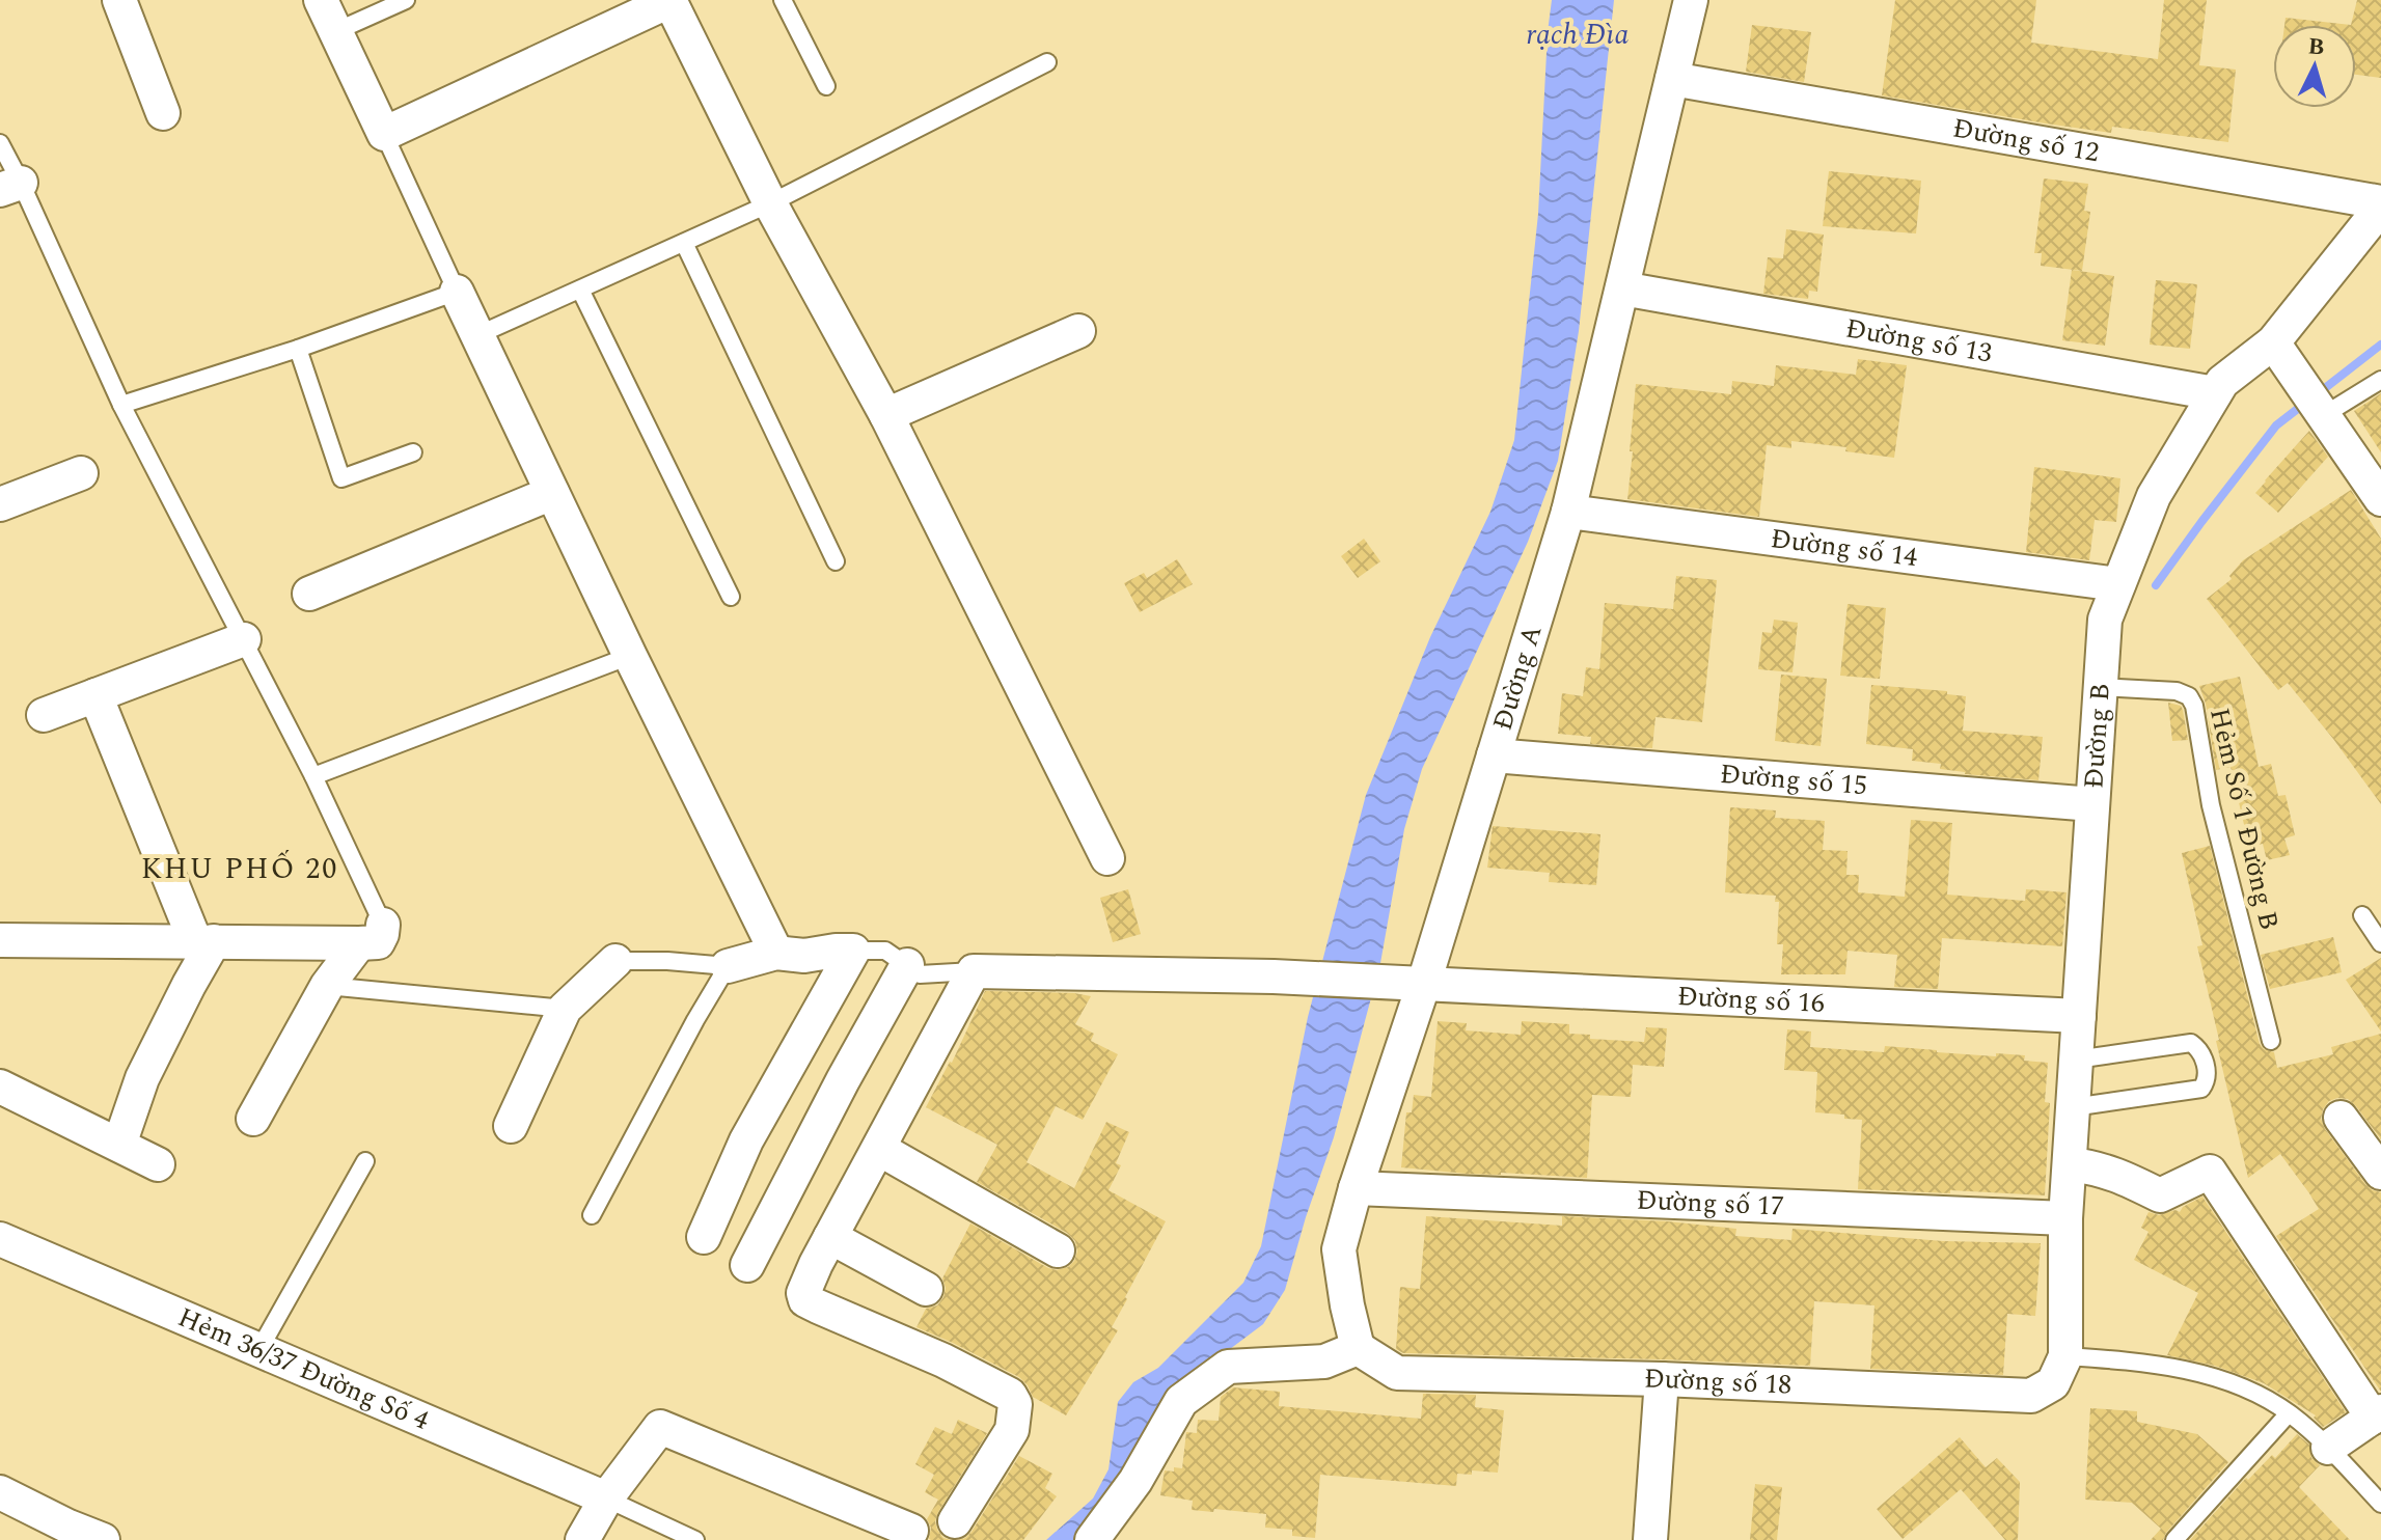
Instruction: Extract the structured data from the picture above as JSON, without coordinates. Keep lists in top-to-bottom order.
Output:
{
  "streets": {
    "street": [
      "Đường số 12",
      "Đường số 13",
      "Đường số 14",
      "Đường A",
      "Đường B",
      "Đường số 15",
      "Đường số 16",
      "Đường số 17",
      "Hẻm 36/37 Đường Số 4",
      "Đường số 18"
    ],
    "lane": ["Hẻm Số 1 Đường B"]
  },
  "crossings": [
    ["Đường số 12", "Đường A"],
    ["Đường số 12", "Đường B"],
    ["Đường số 13", "Đường A"],
    ["Đường số 13", "Đường B"],
    ["Đường số 14", "Đường A"],
    ["Đường số 14", "Đường B"],
    ["Đường A", "Đường số 15"],
    ["Đường A", "Đường số 16"],
    ["Đường A", "Đường số 17"],
    ["Đường A", "Đường số 18"],
    ["Đường B", "Đường số 15"],
    ["Đường B", "Hẻm Số 1 Đường B"],
    ["Đường B", "Đường số 16"],
    ["Đường B", "Đường số 17"],
    ["Đường B", "Đường số 18"]
  ],
  "districts": ["KHU PHỐ 20"],
  "water": ["rạch Đìa"],
  "north": "top"
}
